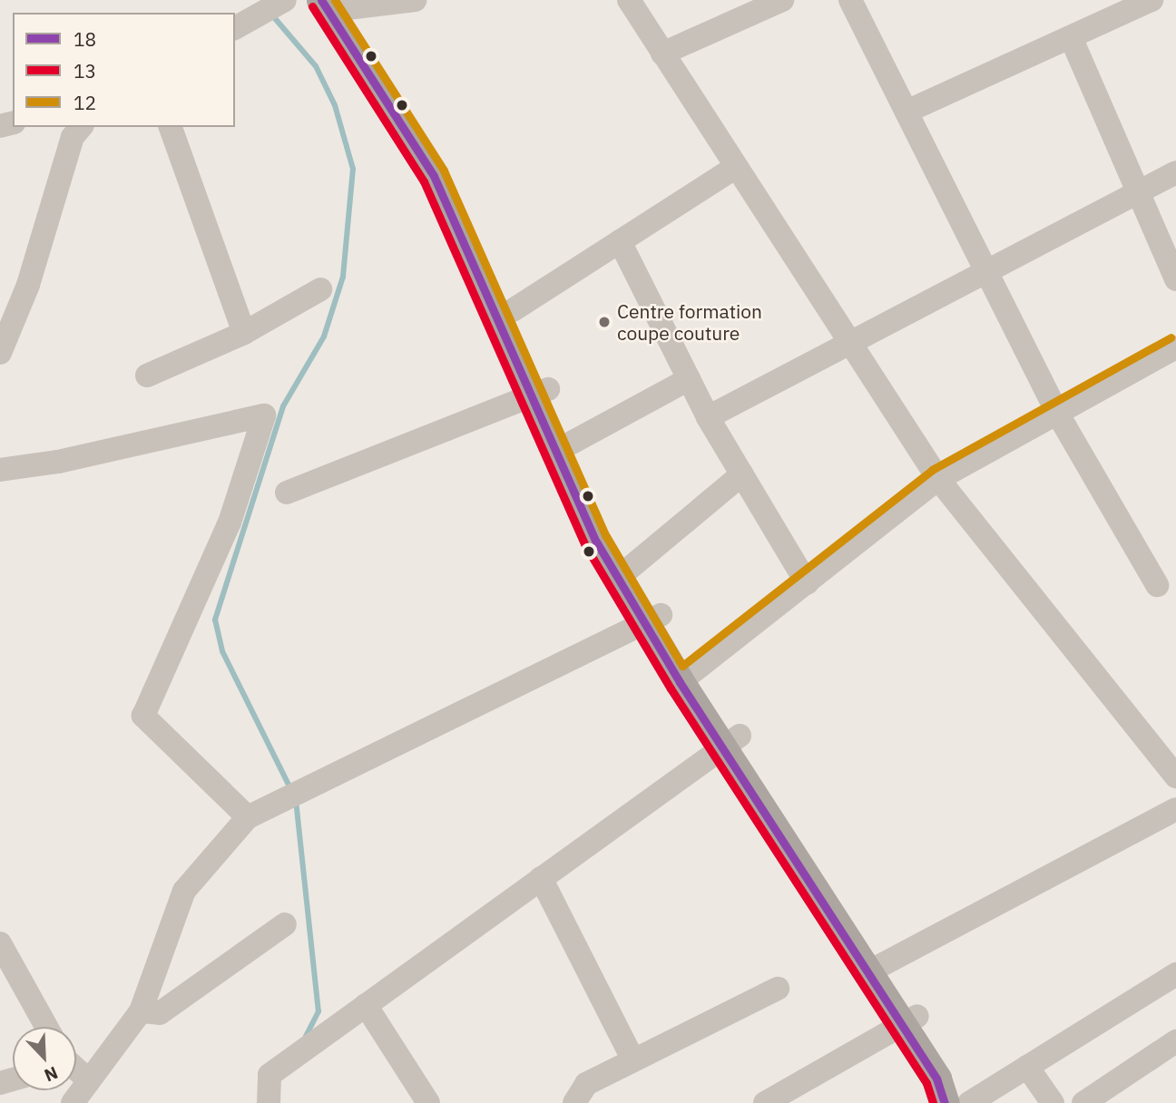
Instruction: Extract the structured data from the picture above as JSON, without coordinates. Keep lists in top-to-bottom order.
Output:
{
  "places": ["Centre formation coupe couture"],
  "lines": ["transit line 18", "transit line 12", "transit line 13"],
  "legend": ["18", "13", "12"],
  "north": "bottom right"
}
